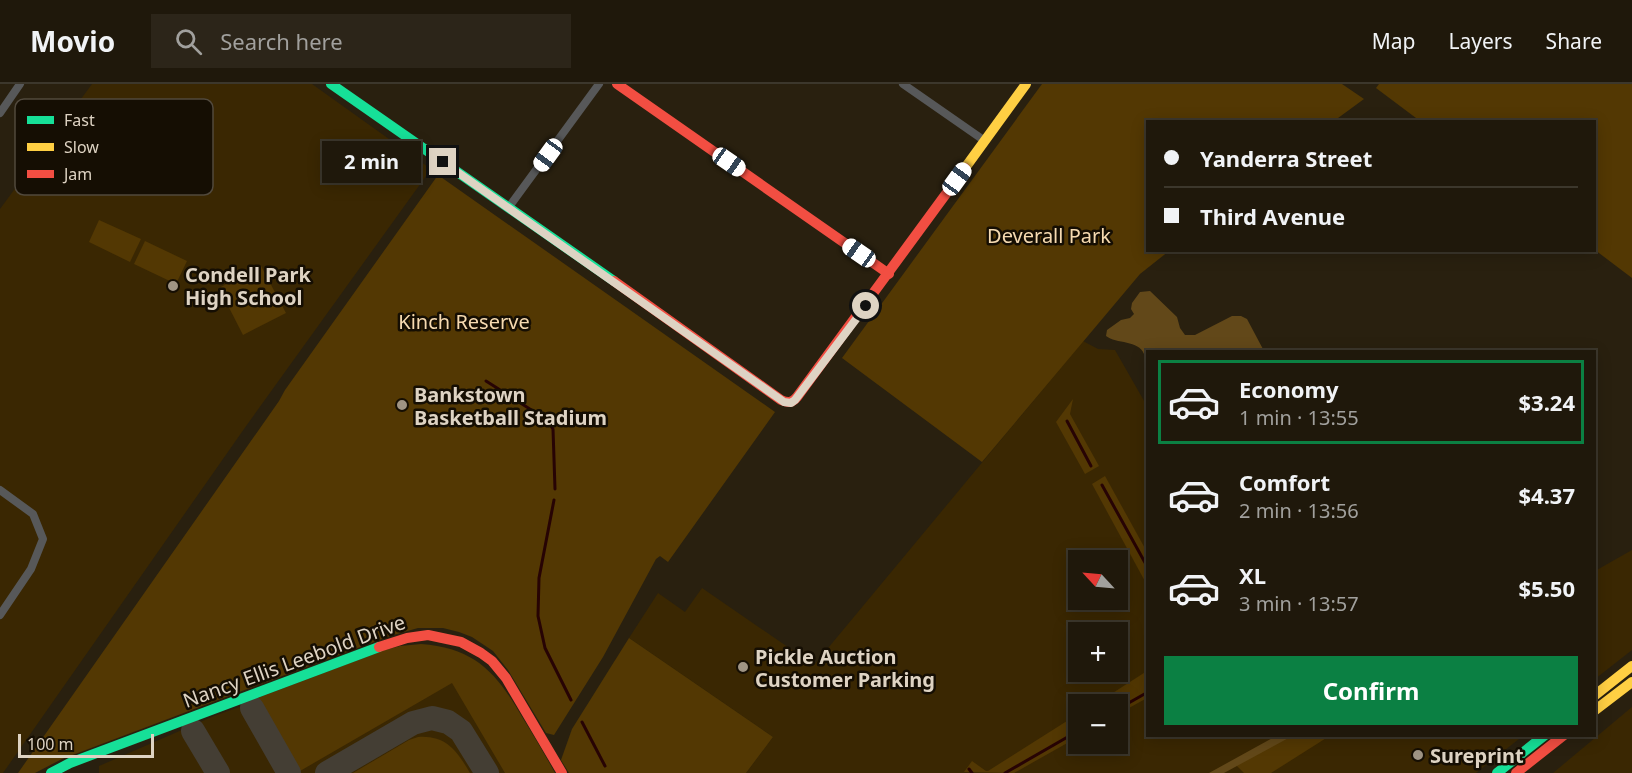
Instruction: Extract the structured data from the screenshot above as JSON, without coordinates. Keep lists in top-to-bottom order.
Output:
{
  "streets": {
    "main road": ["Nancy Ellis Leebold Drive"]
  },
  "parks": ["Deverall Park", "Kinch Reserve"],
  "places": [
    "Condell Park High School",
    "Bankstown Basketball Stadium",
    "Pickle Auction Customer Parking",
    "Sureprint"
  ],
  "legend": ["Fast", "Slow", "Jam"],
  "scale_bar": "100 m",
  "north": "top left",
  "page": {
    "header": "Movio",
    "search": "Search here",
    "nav": ["Map", "Layers", "Share"],
    "banner": ["Yanderra Street", "Third Avenue"],
    "bubble": "2 min",
    "list": [
      {
        "name": "Economy",
        "note": "1 min · 13:55",
        "value": "$3.24"
      },
      {
        "name": "Comfort",
        "note": "2 min · 13:56",
        "value": "$4.37"
      },
      {
        "name": "XL",
        "note": "3 min · 13:57",
        "value": "$5.50"
      }
    ],
    "map_buttons": ["+", "−"],
    "buttons": "Confirm",
    "scale": "100 m"
  }
}
